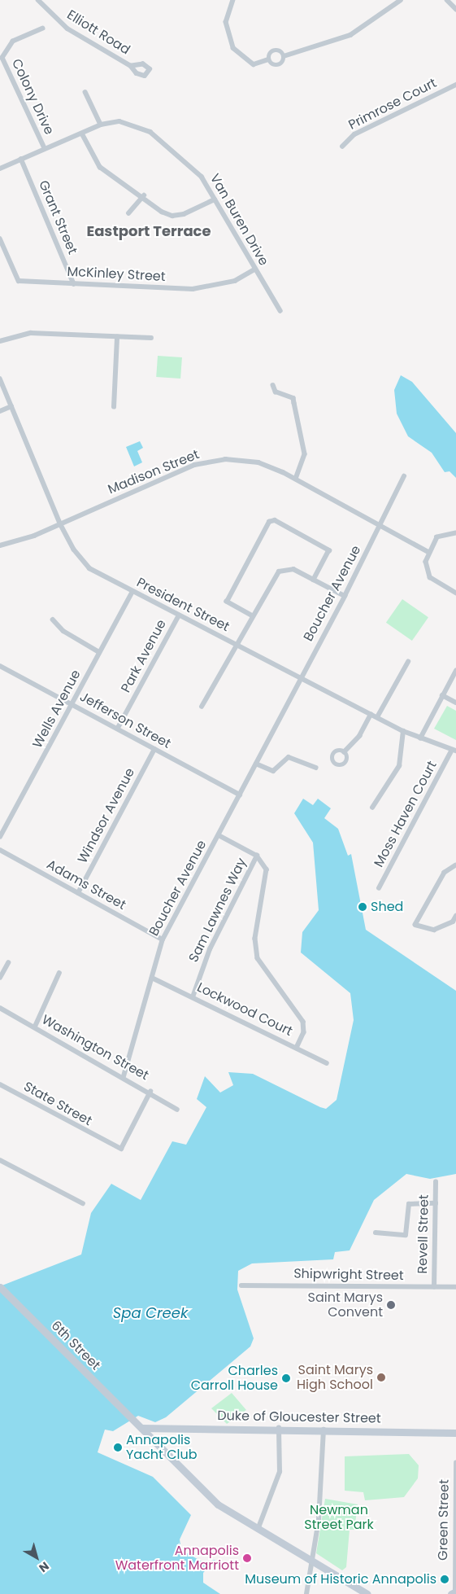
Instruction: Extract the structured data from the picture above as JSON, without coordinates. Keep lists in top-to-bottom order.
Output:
{
  "streets": {
    "main road": ["6th Street", "Duke of Gloucester Street"],
    "street": [
      "Elliott Road",
      "Colony Drive",
      "Primrose Court",
      "Grant Street",
      "Van Buren Drive",
      "McKinley Street",
      "Madison Street",
      "Boucher Avenue",
      "President Street",
      "Park Avenue",
      "Wells Avenue",
      "Jefferson Street",
      "Moss Haven Court",
      "Windsor Avenue",
      "Adams Street",
      "Sam Lawnes Way",
      "Lockwood Court",
      "Washington Street",
      "State Street",
      "Revell Street",
      "Shipwright Street",
      "Green Street"
    ]
  },
  "crossings": [
    ["Colony Drive", "Van Buren Drive"],
    ["Grant Street", "Van Buren Drive"],
    ["Grant Street", "McKinley Street"],
    ["Van Buren Drive", "McKinley Street"],
    ["Madison Street", "Boucher Avenue"],
    ["Madison Street", "President Street"],
    ["Boucher Avenue", "President Street"],
    ["Boucher Avenue", "Jefferson Street"],
    ["Boucher Avenue", "Adams Street"],
    ["Boucher Avenue", "Lockwood Court"],
    ["Boucher Avenue", "Washington Street"],
    ["President Street", "Park Avenue"],
    ["President Street", "Wells Avenue"],
    ["President Street", "Moss Haven Court"],
    ["Park Avenue", "Jefferson Street"],
    ["Wells Avenue", "Jefferson Street"],
    ["Jefferson Street", "Windsor Avenue"],
    ["Windsor Avenue", "Adams Street"],
    ["Sam Lawnes Way", "Lockwood Court"],
    ["Washington Street", "State Street"],
    ["Revell Street", "Shipwright Street"],
    ["6th Street", "Duke of Gloucester Street"]
  ],
  "districts": ["Eastport Terrace"],
  "water": ["Spa Creek"],
  "parks": ["Newman Street Park"],
  "places": [
    "Shed",
    "Saint Marys Convent",
    "Saint Marys High School",
    "Charles Carroll House",
    "Annapolis Yacht Club",
    "Annapolis Waterfront Marriott",
    "Museum of Historic Annapolis"
  ],
  "north": "bottom right"
}
